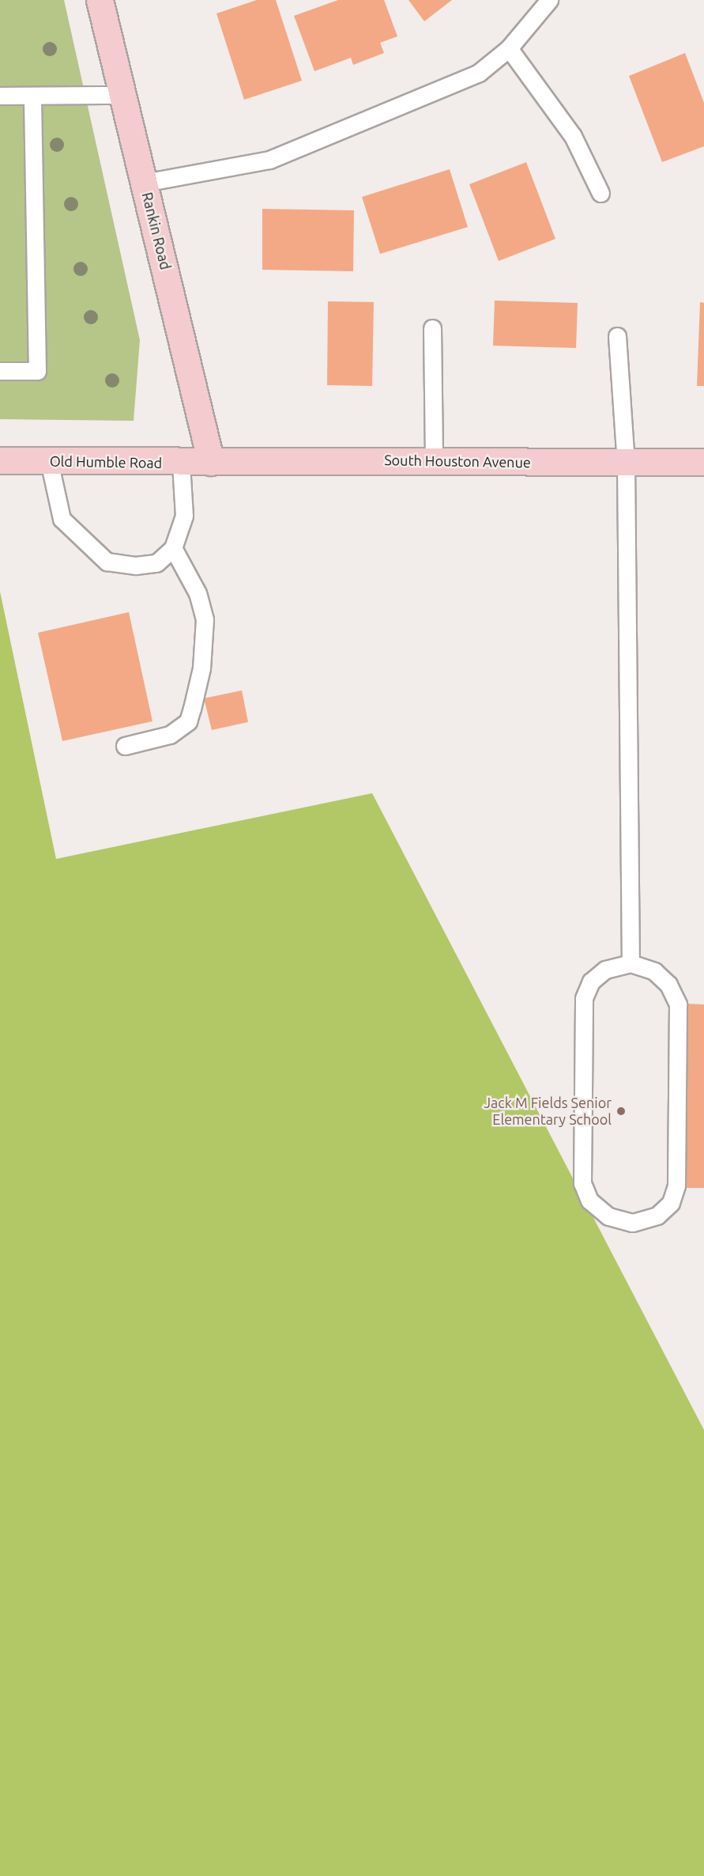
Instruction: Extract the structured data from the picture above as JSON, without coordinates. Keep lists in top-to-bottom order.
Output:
{
  "streets": {
    "main road": ["Rankin Road", "South Houston Avenue", "Old Humble Road"]
  },
  "crossings": [
    ["Rankin Road", "South Houston Avenue"],
    ["Rankin Road", "Old Humble Road"],
    ["South Houston Avenue", "Old Humble Road"]
  ],
  "places": ["Jack M Fields Senior Elementary School"]
}
